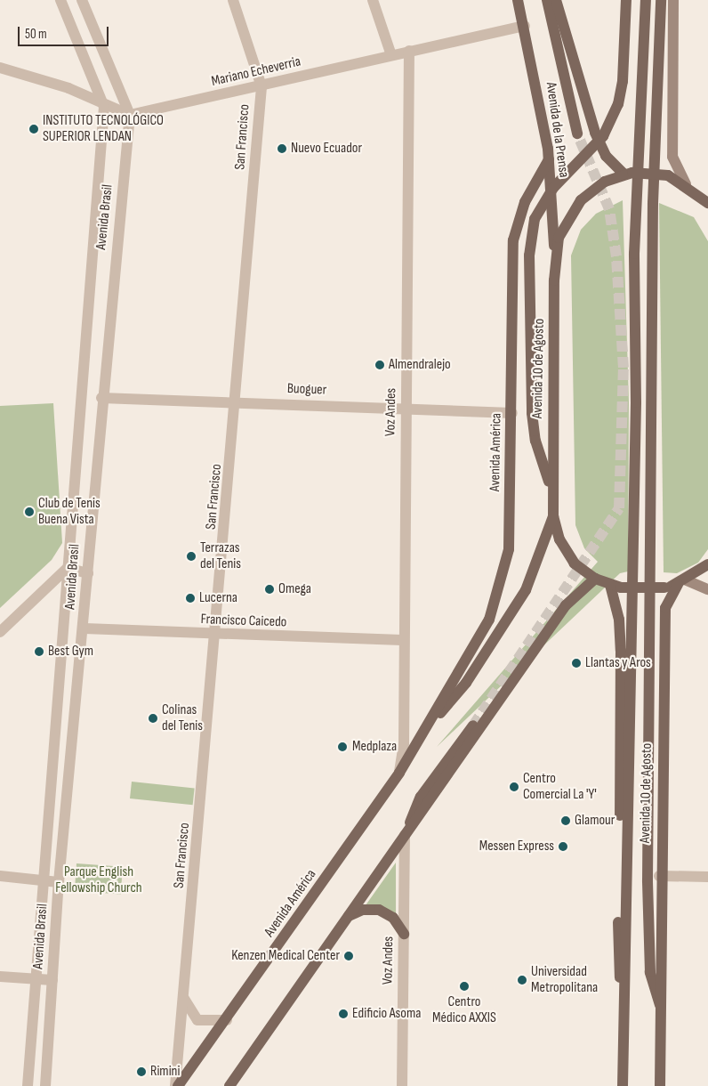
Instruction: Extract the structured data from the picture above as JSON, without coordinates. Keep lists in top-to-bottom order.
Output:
{
  "streets": {
    "main road": ["Avenida de la Prensa", "Avenida 10 de Agosto", "Avenida América"],
    "street": [
      "Mariano Echeverria",
      "San Francisco",
      "Avenida Brasil",
      "Buoguer",
      "Voz Andes",
      "Francisco Caicedo"
    ]
  },
  "crossings": [
    ["Mariano Echeverria", "Avenida de la Prensa"],
    ["Mariano Echeverria", "San Francisco"],
    ["Mariano Echeverria", "Avenida Brasil"],
    ["Mariano Echeverria", "Voz Andes"],
    ["Avenida de la Prensa", "Avenida 10 de Agosto"],
    ["Avenida de la Prensa", "Avenida América"],
    ["San Francisco", "Buoguer"],
    ["San Francisco", "Avenida América"],
    ["San Francisco", "Francisco Caicedo"],
    ["Avenida Brasil", "Buoguer"],
    ["Avenida Brasil", "Francisco Caicedo"],
    ["Avenida 10 de Agosto", "Avenida América"],
    ["Buoguer", "Voz Andes"],
    ["Buoguer", "Avenida América"],
    ["Voz Andes", "Avenida América"],
    ["Voz Andes", "Francisco Caicedo"]
  ],
  "parks": ["Parque English Fellowship Church"],
  "places": [
    "INSTITUTO TECNOLÓGICO SUPERIOR LENDAN",
    "Nuevo Ecuador",
    "Almendralejo",
    "Club de Tenis Buena Vista",
    "Terrazas del Tenis",
    "Omega",
    "Lucerna",
    "Best Gym",
    "Llantas y Aros",
    "Colinas del Tenis",
    "Medplaza",
    "Centro Comercial La 'Y'",
    "Glamour",
    "Messen Express",
    "Kenzen Medical Center",
    "Universidad Metropolitana",
    "Centro Médico AXXIS",
    "Edificio Asoma",
    "Rimini"
  ],
  "scale_bar": "50 m"
}
